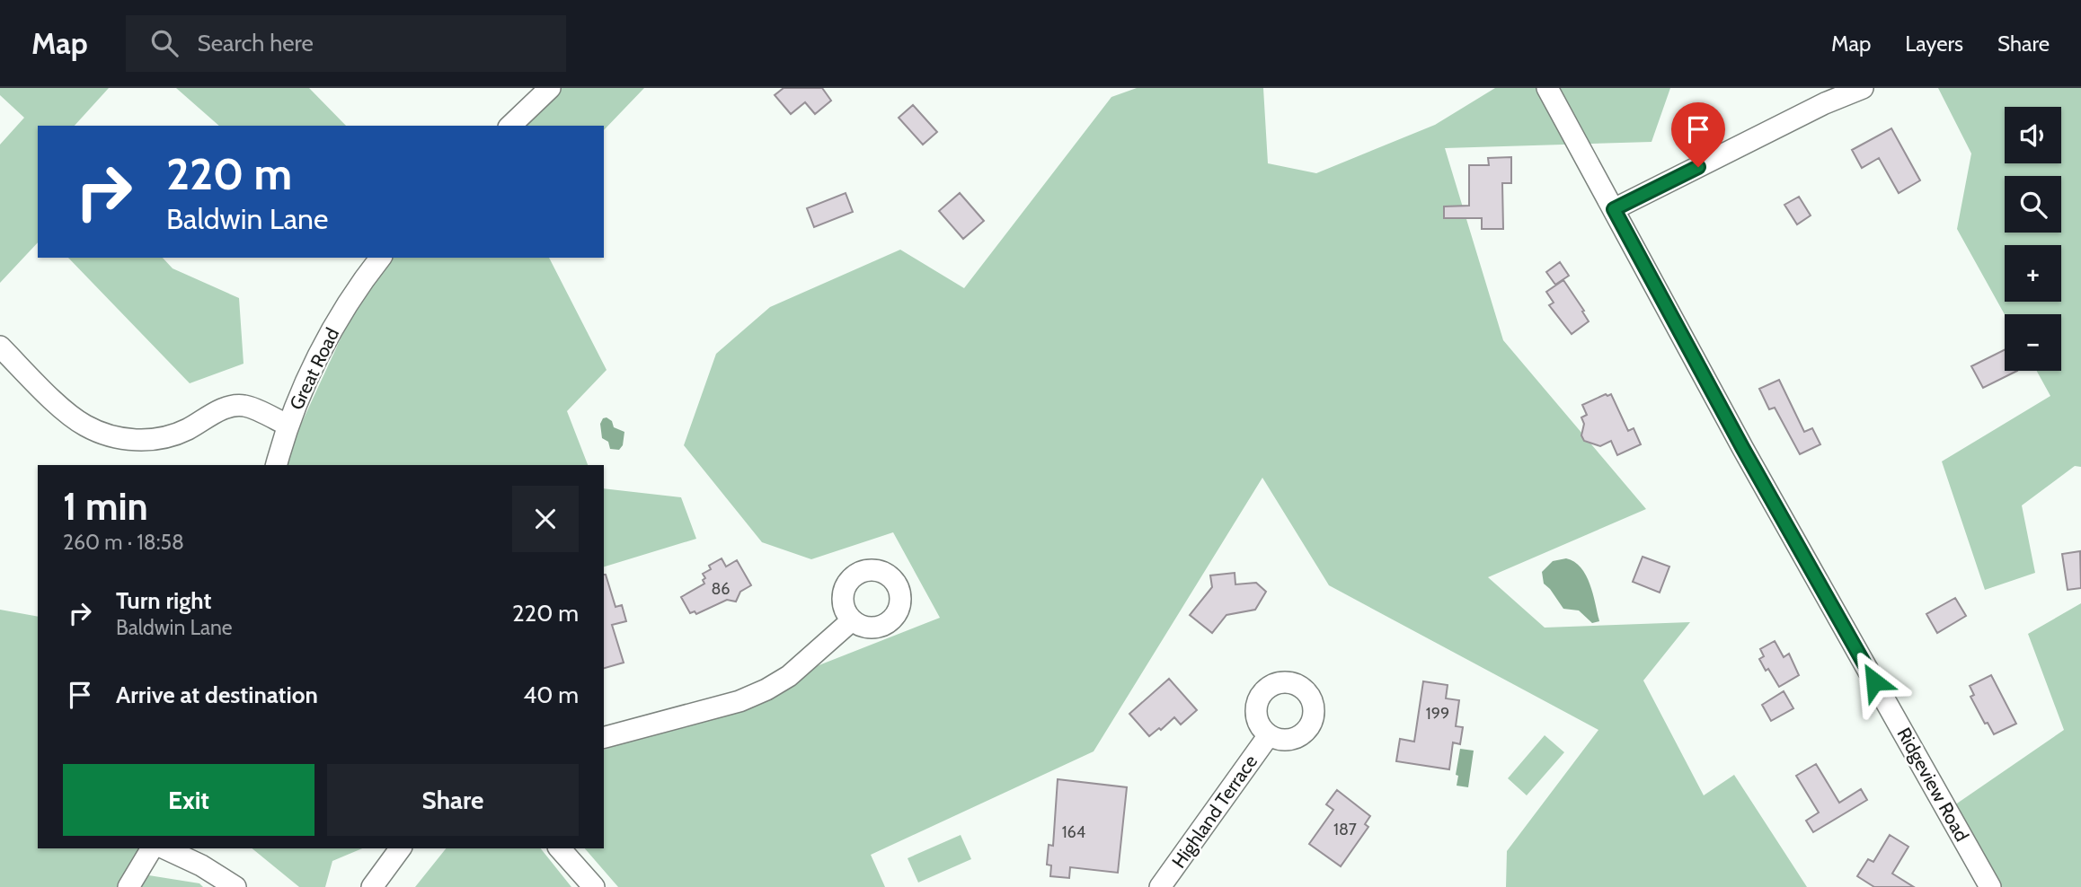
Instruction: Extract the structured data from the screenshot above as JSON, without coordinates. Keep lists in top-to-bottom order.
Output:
{
  "streets": {
    "street": ["Great Road", "Ridgeview Road", "Highland Terrace"]
  },
  "house_numbers": [
    "86",
    "199",
    "187",
    "164"
  ],
  "page": {
    "header": "Map",
    "search": "Search here",
    "nav": ["Map", "Layers", "Share"],
    "map_buttons": ["+", "−"],
    "turn": ["220 m", "Baldwin Lane"],
    "heading": ["1 min", "260 m · 18:58"],
    "list": [
      {
        "name": "Turn right",
        "note": "Baldwin Lane",
        "value": "220 m"
      },
      {
        "name": "Arrive at destination",
        "value": "40 m"
      }
    ],
    "buttons": ["Exit", "Share"]
  }
}
